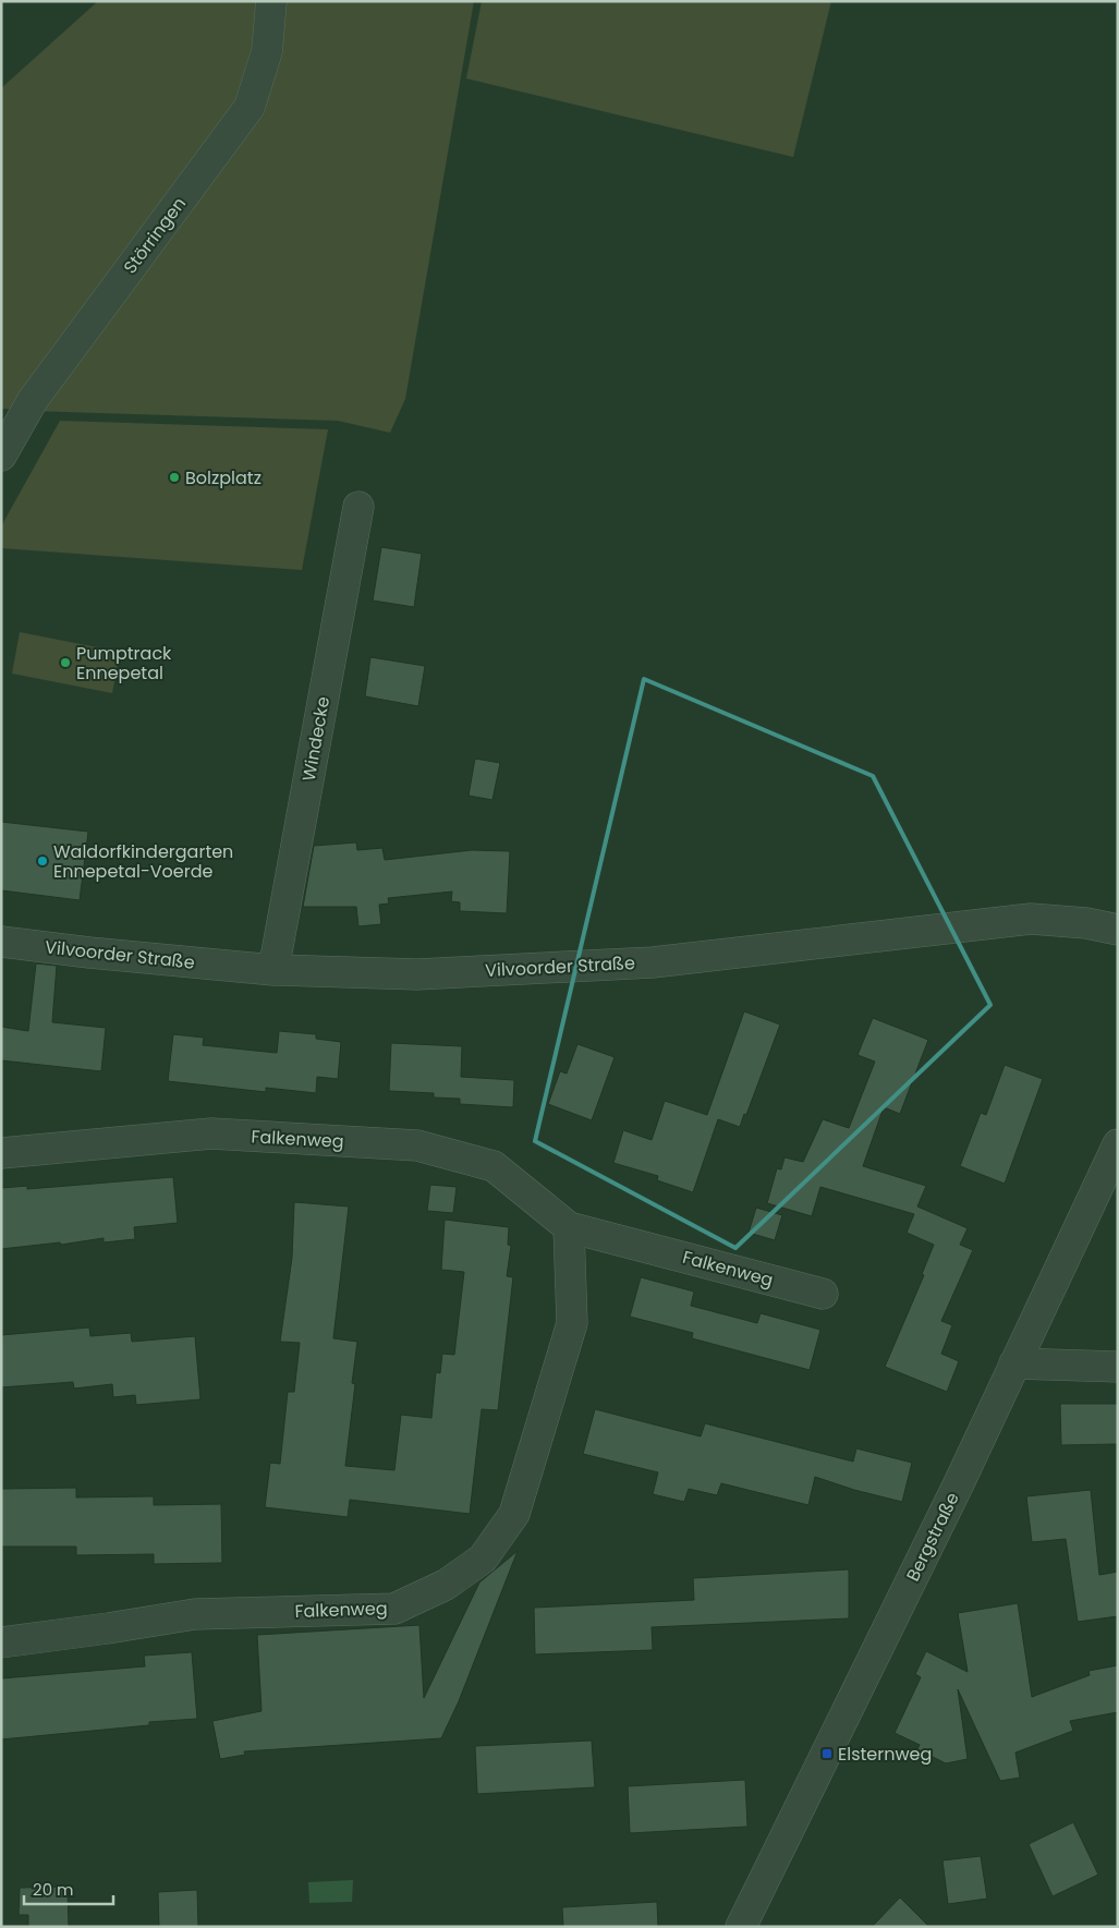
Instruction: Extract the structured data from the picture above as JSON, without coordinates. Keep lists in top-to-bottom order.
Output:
{
  "streets": {
    "street": [
      "Störringen",
      "Windecke",
      "Vilvoorder Straße",
      "Falkenweg",
      "Bergstraße"
    ]
  },
  "crossings": [
    ["Windecke", "Vilvoorder Straße"]
  ],
  "places": {
    "other": ["Bolzplatz", "Pumptrack Ennepetal", "Waldorfkindergarten Ennepetal-Voerde"],
    "transit": ["Elsternweg"]
  },
  "scale_bar": "20 m"
}
